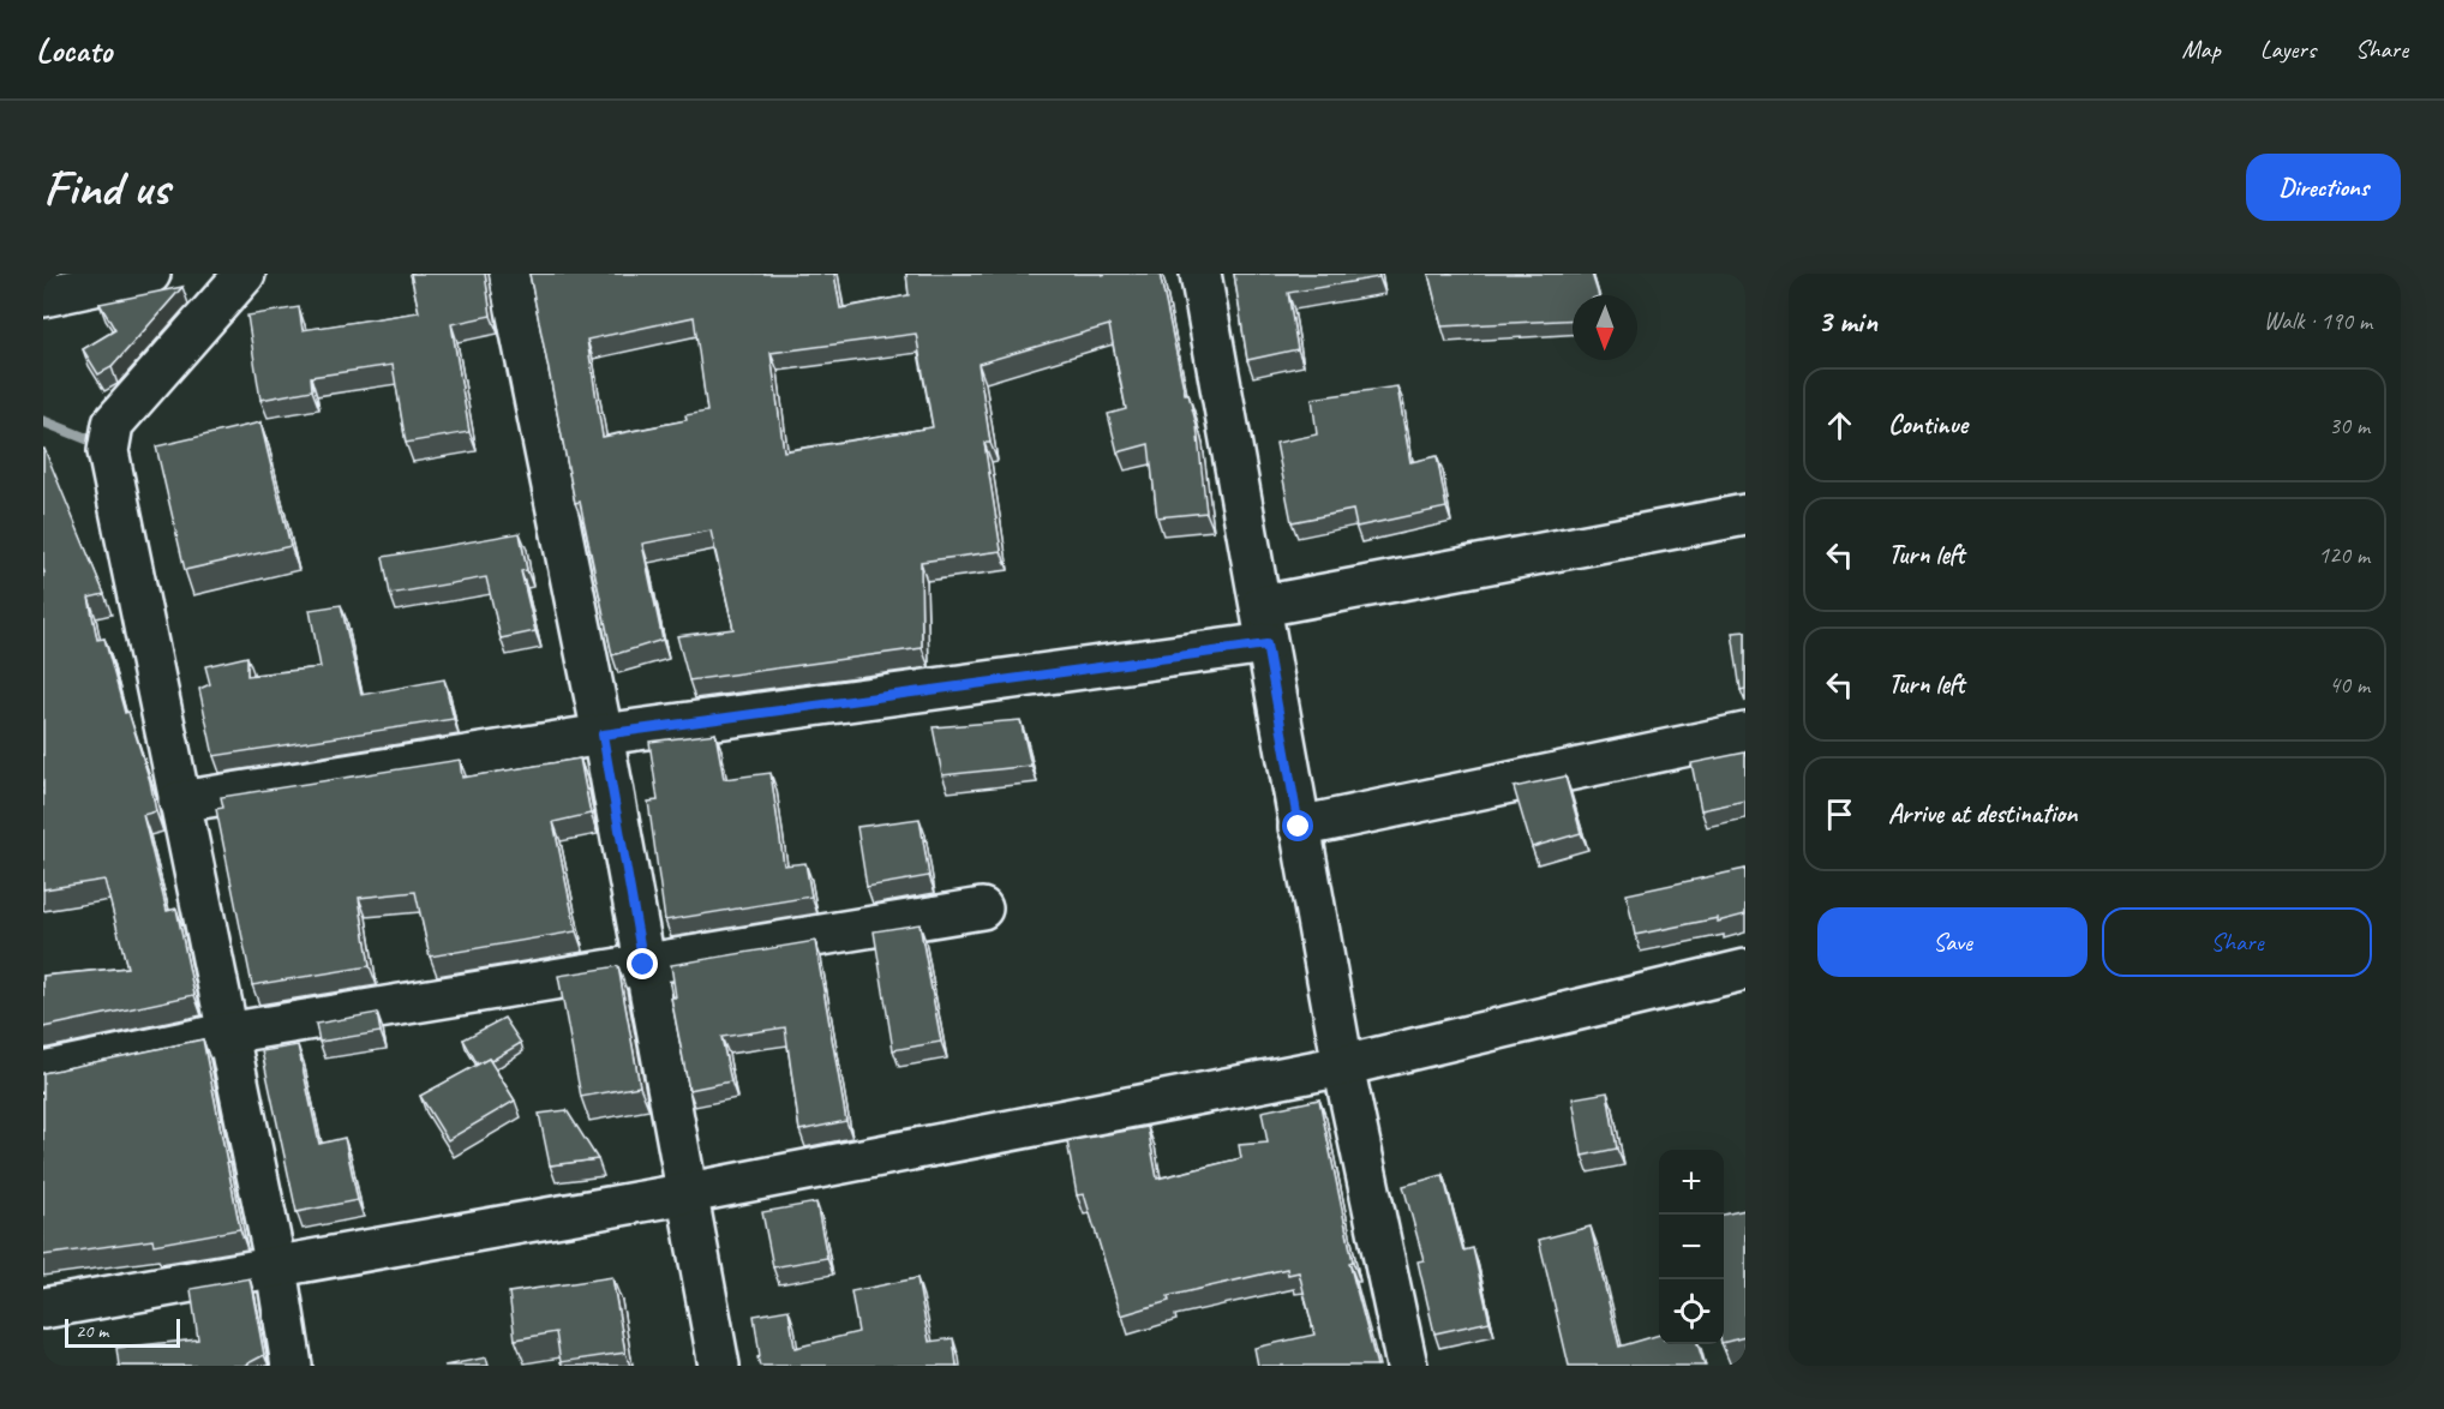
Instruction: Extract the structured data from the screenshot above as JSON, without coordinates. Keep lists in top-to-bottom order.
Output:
{
  "scale_bar": "20 m",
  "north": "bottom",
  "page": {
    "header": "Locato",
    "nav": ["Map", "Layers", "Share"],
    "buttons": [
      "Directions",
      ["Save", "Share"]
    ],
    "title": "Find us",
    "heading": ["3 min", "Walk · 190 m"],
    "list": [
      ["Continue", "30 m"],
      ["Turn left", "120 m"],
      ["Turn left", "40 m"],
      "Arrive at destination"
    ],
    "map_buttons": ["+", "−"],
    "scale": "20 m"
  }
}
